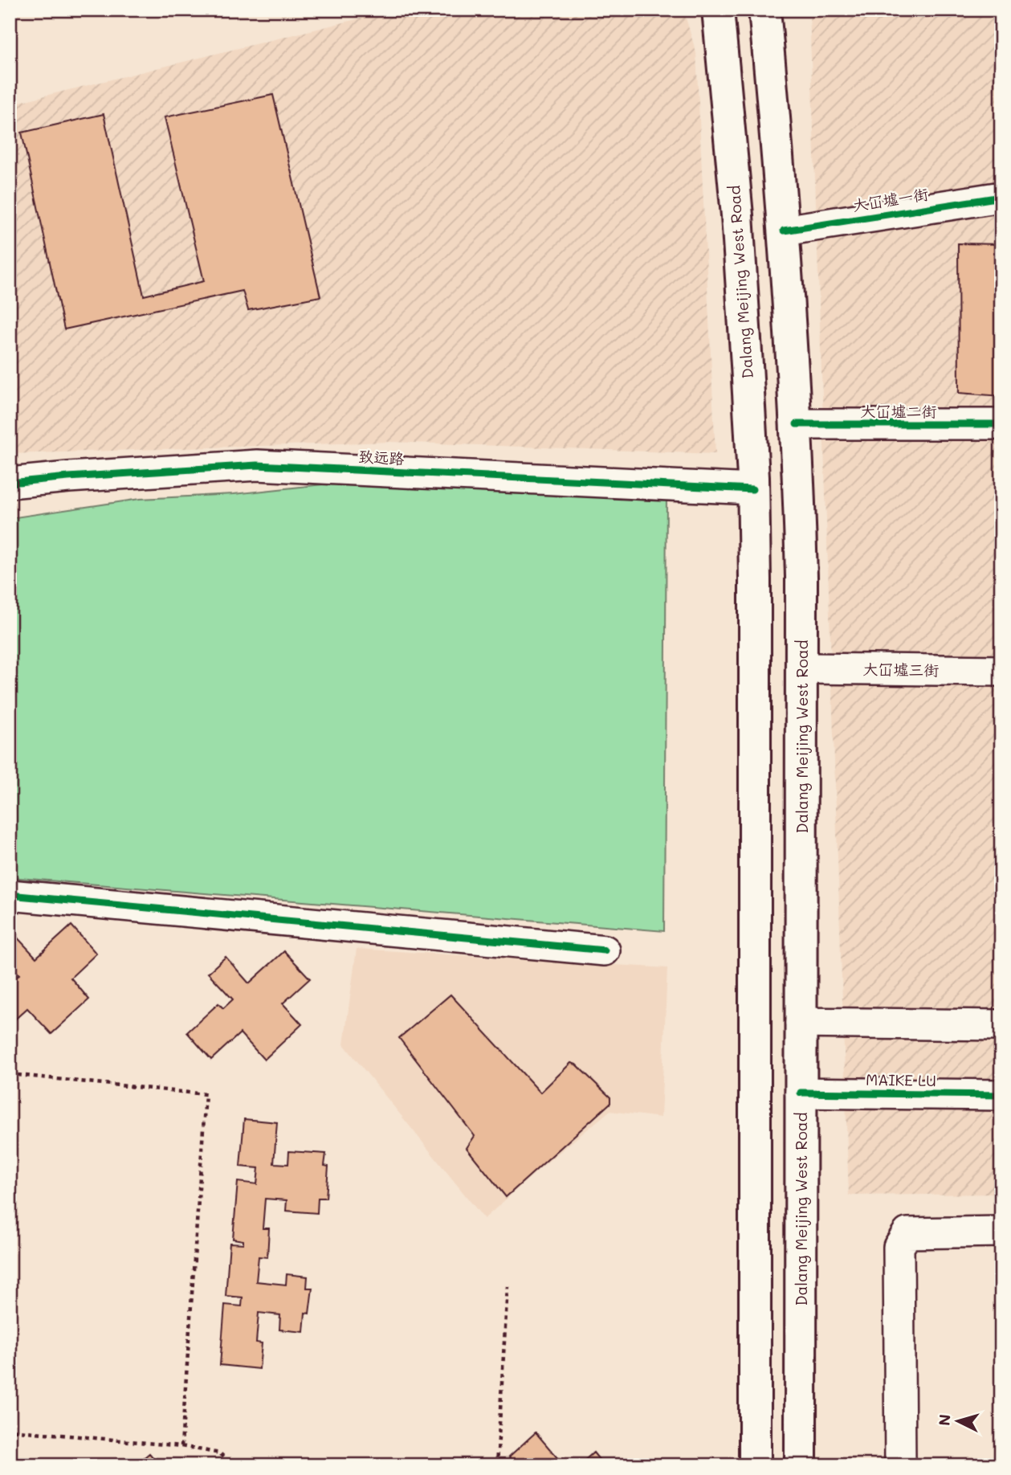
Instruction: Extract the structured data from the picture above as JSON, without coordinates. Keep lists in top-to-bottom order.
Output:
{
  "streets": {
    "main road": ["Dalang Meijing West Road"],
    "street": [
      "大冚墟一街",
      "大冚墟二街",
      "致远路",
      "大冚墟三街",
      "MAIKE LU"
    ]
  },
  "crossings": [
    ["大冚墟一街", "Dalang Meijing West Road"],
    ["Dalang Meijing West Road", "大冚墟二街"],
    ["Dalang Meijing West Road", "致远路"],
    ["Dalang Meijing West Road", "大冚墟三街"],
    ["Dalang Meijing West Road", "MAIKE LU"]
  ],
  "north": "left"
}
